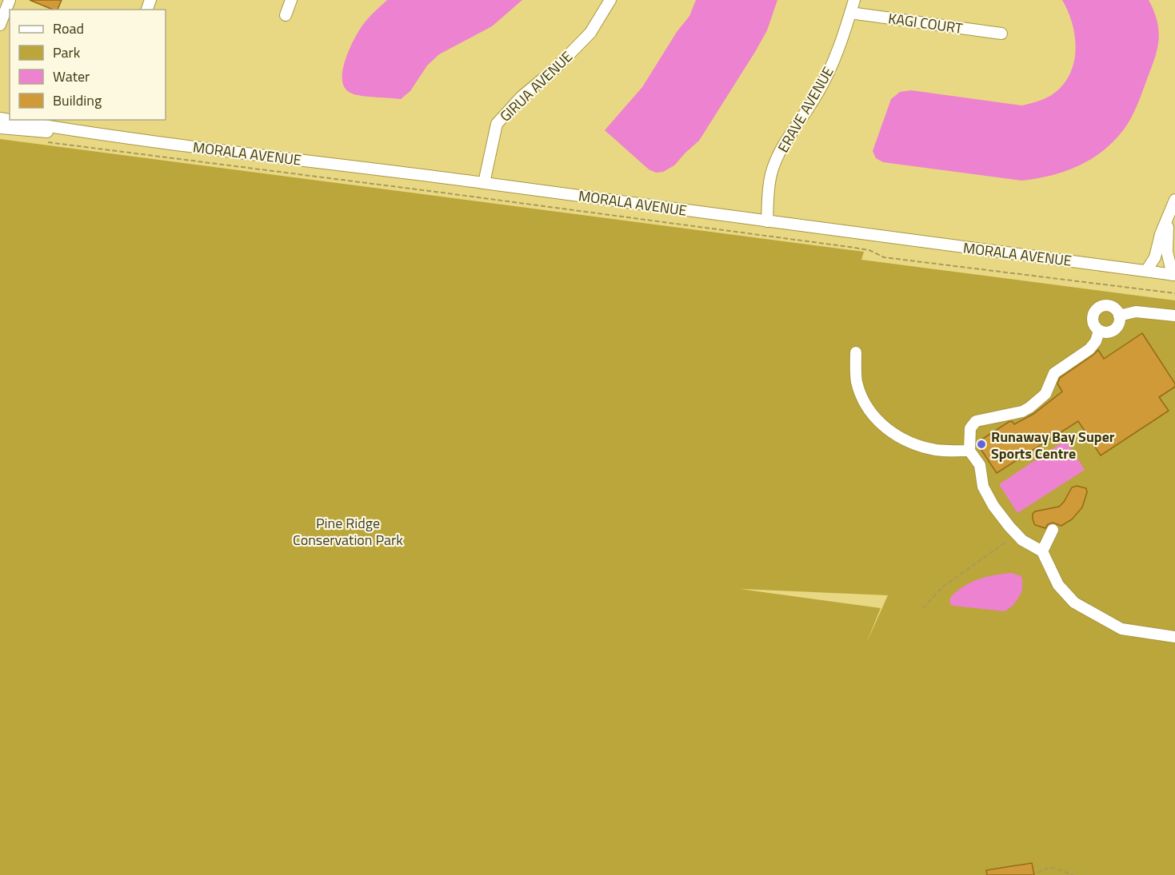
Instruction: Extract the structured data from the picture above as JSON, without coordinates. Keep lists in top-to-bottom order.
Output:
{
  "streets": {
    "street": [
      "KAGI COURT",
      "GIRUA AVENUE",
      "ERAVE AVENUE",
      "MORALA AVENUE"
    ]
  },
  "crossings": [
    ["KAGI COURT", "ERAVE AVENUE"],
    ["GIRUA AVENUE", "MORALA AVENUE"],
    ["ERAVE AVENUE", "MORALA AVENUE"]
  ],
  "parks": ["Pine Ridge Conservation Park"],
  "places": ["Runaway Bay Super Sports Centre"],
  "legend": [
    "Road",
    "Park",
    "Water",
    "Building"
  ]
}
